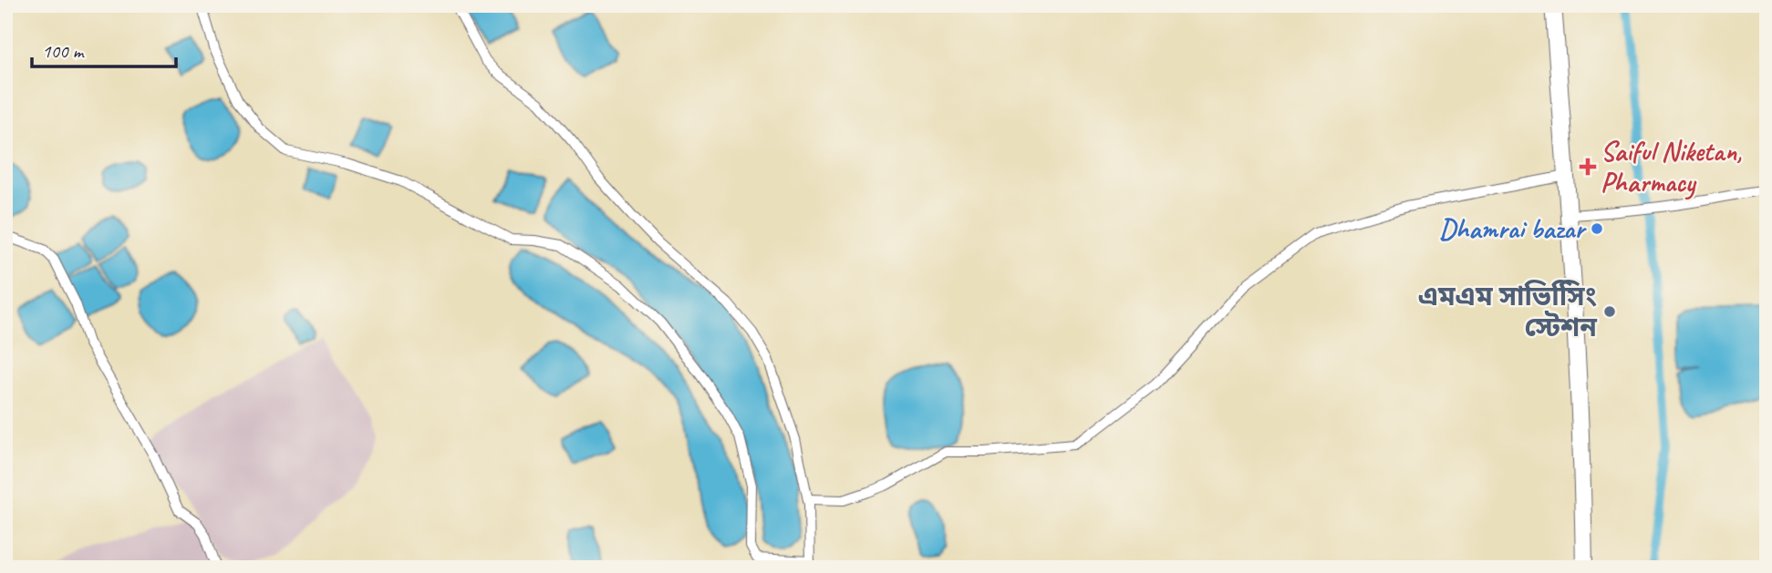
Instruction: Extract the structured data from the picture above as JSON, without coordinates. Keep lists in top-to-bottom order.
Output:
{
  "places": {
    "health": ["Saiful Niketan, Pharmacy"],
    "other": ["Dhamrai bazar", "এমএম সাভ‌িসি‌িং স্ট‌েশন"]
  },
  "scale_bar": "100 m"
}
